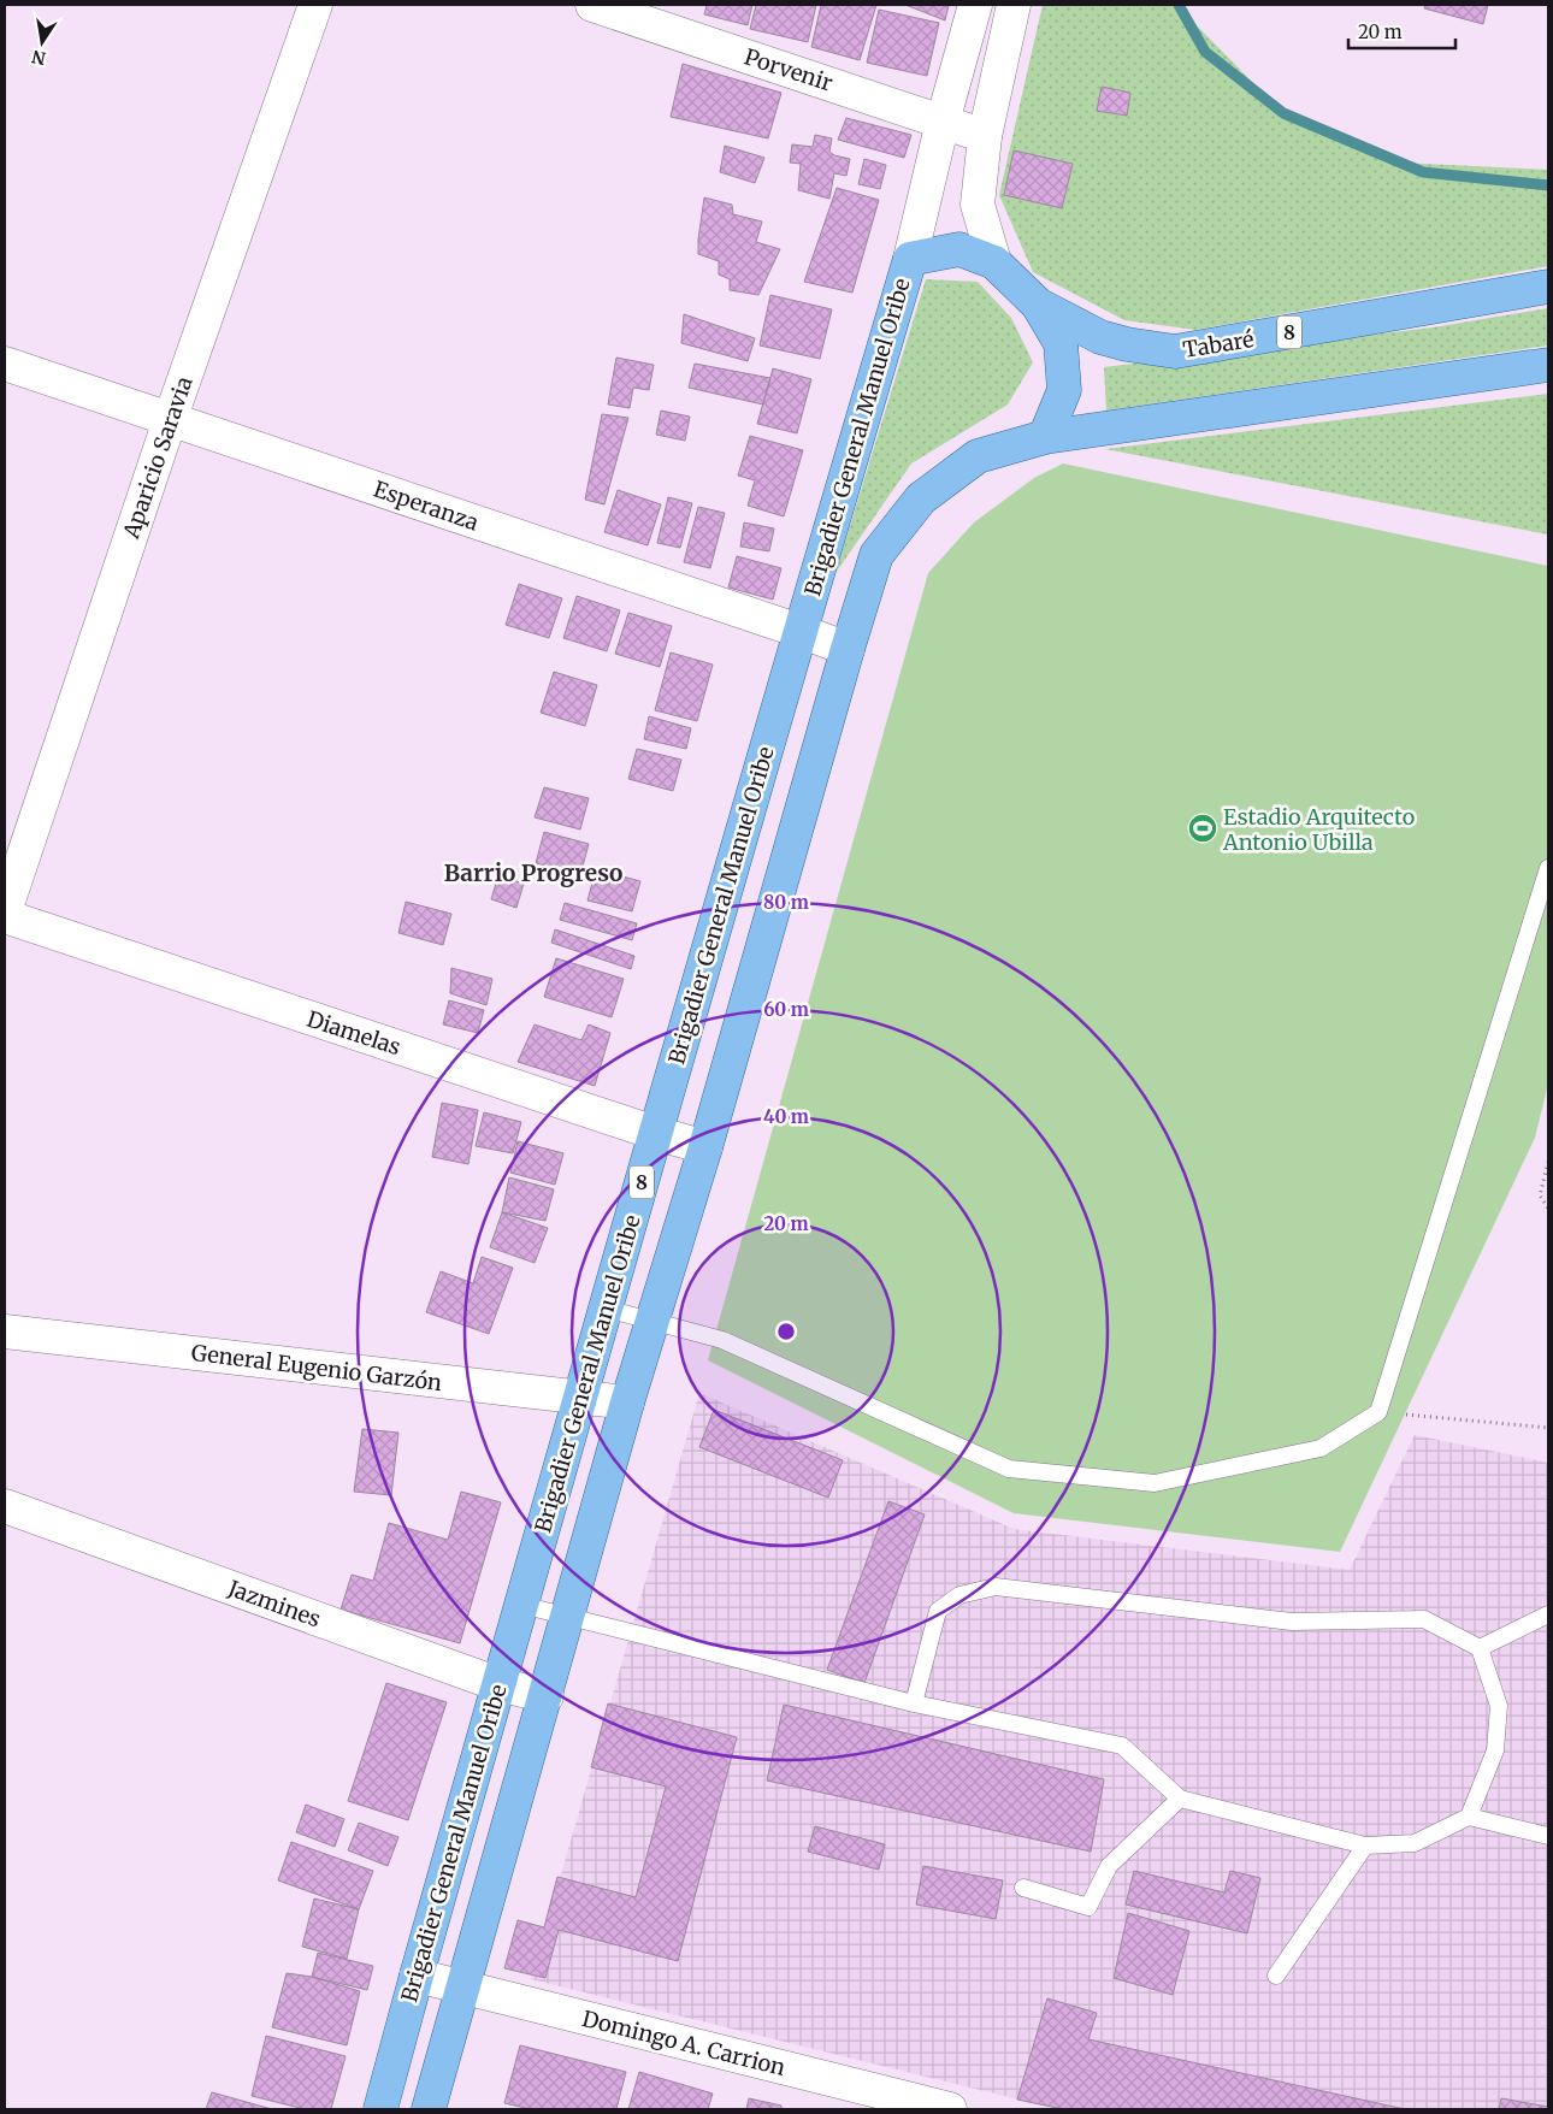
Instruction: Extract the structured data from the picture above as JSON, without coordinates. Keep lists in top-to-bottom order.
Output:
{
  "streets": {
    "main road": ["8", "Tabaré", "Brigadier General Manuel Oribe"],
    "street": [
      "Porvenir",
      "Aparicio Saravia",
      "Esperanza",
      "Diamelas",
      "General Eugenio Garzón",
      "Jazmines",
      "Domingo A. Carrion"
    ]
  },
  "crossings": [
    ["8", "Tabaré"],
    ["8", "Brigadier General Manuel Oribe"],
    ["Brigadier General Manuel Oribe", "Esperanza"],
    ["Brigadier General Manuel Oribe", "Diamelas"],
    ["Brigadier General Manuel Oribe", "General Eugenio Garzón"],
    ["Brigadier General Manuel Oribe", "Jazmines"],
    ["Brigadier General Manuel Oribe", "Domingo A. Carrion"],
    ["Aparicio Saravia", "Esperanza"]
  ],
  "districts": ["Barrio Progreso"],
  "places": {
    "sports": ["Estadio Arquitecto Antonio Ubilla"]
  },
  "scale_bar": "20 m",
  "north": "bottom",
  "rings": [
    "80 m",
    "60 m",
    "40 m",
    "20 m"
  ]
}
